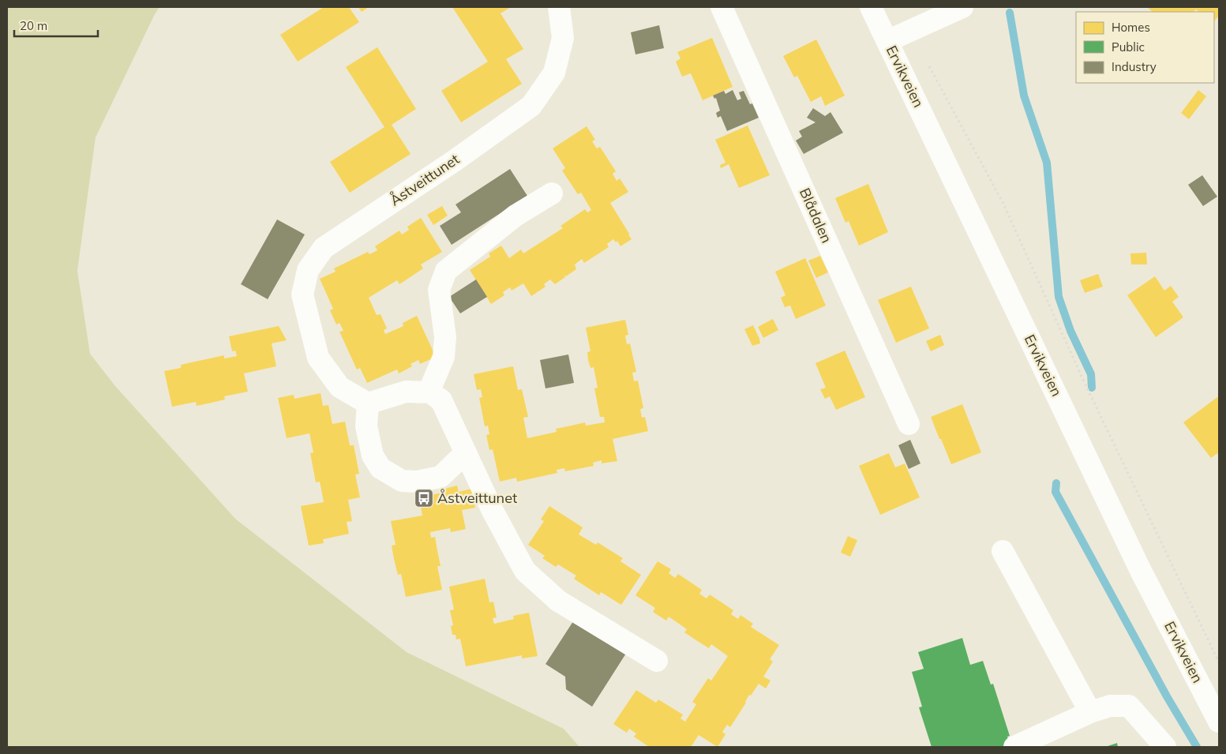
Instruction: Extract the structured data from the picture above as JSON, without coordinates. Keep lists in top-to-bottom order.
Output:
{
  "streets": {
    "street": ["Ervikveien", "Åstveittunet", "Blådalen"]
  },
  "places": {
    "bus stop": ["Åstveittunet"]
  },
  "legend": ["Homes", "Public", "Industry"],
  "scale_bar": "20 m"
}
